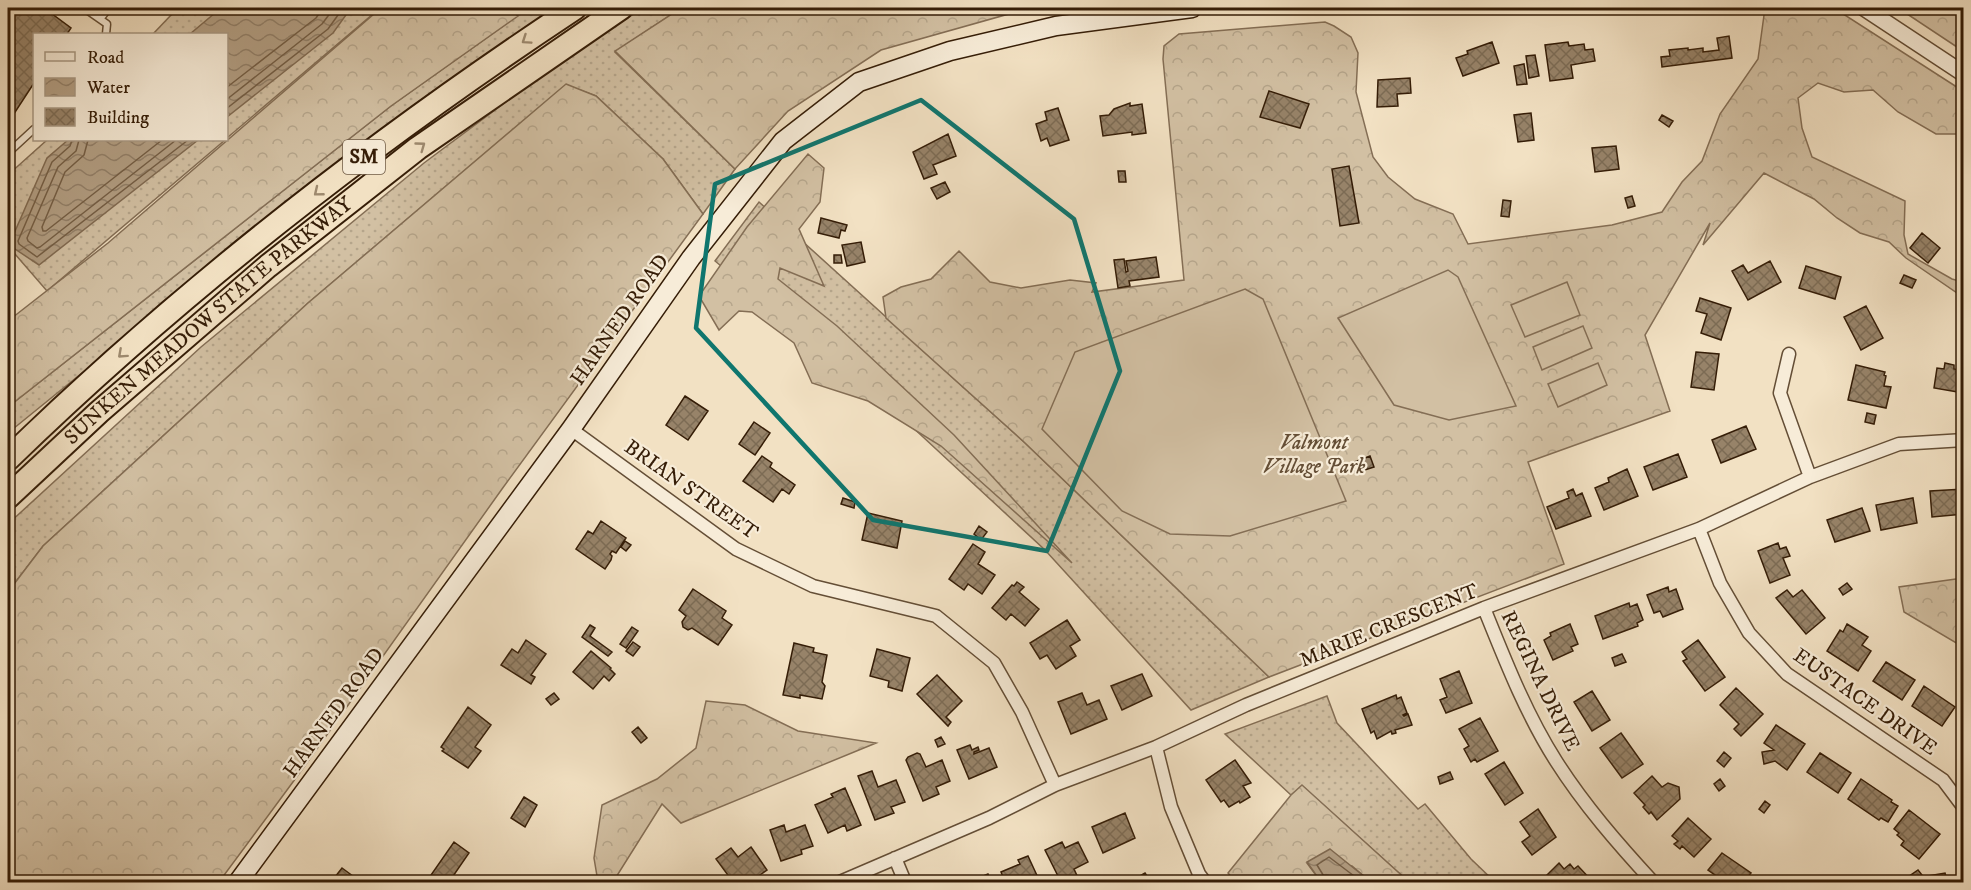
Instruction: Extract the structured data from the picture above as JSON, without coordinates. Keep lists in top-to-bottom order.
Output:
{
  "streets": {
    "highway": ["SM", "SUNKEN MEADOW STATE PARKWAY"],
    "main road": ["HARNED ROAD"],
    "street": [
      "BRIAN STREET",
      "MARIE CRESCENT",
      "REGINA DRIVE",
      "EUSTACE DRIVE"
    ]
  },
  "crossings": [
    ["HARNED ROAD", "BRIAN STREET"],
    ["BRIAN STREET", "MARIE CRESCENT"],
    ["MARIE CRESCENT", "REGINA DRIVE"],
    ["MARIE CRESCENT", "EUSTACE DRIVE"]
  ],
  "parks": ["Valmont Village Park"],
  "legend": ["Road", "Water", "Building"]
}
